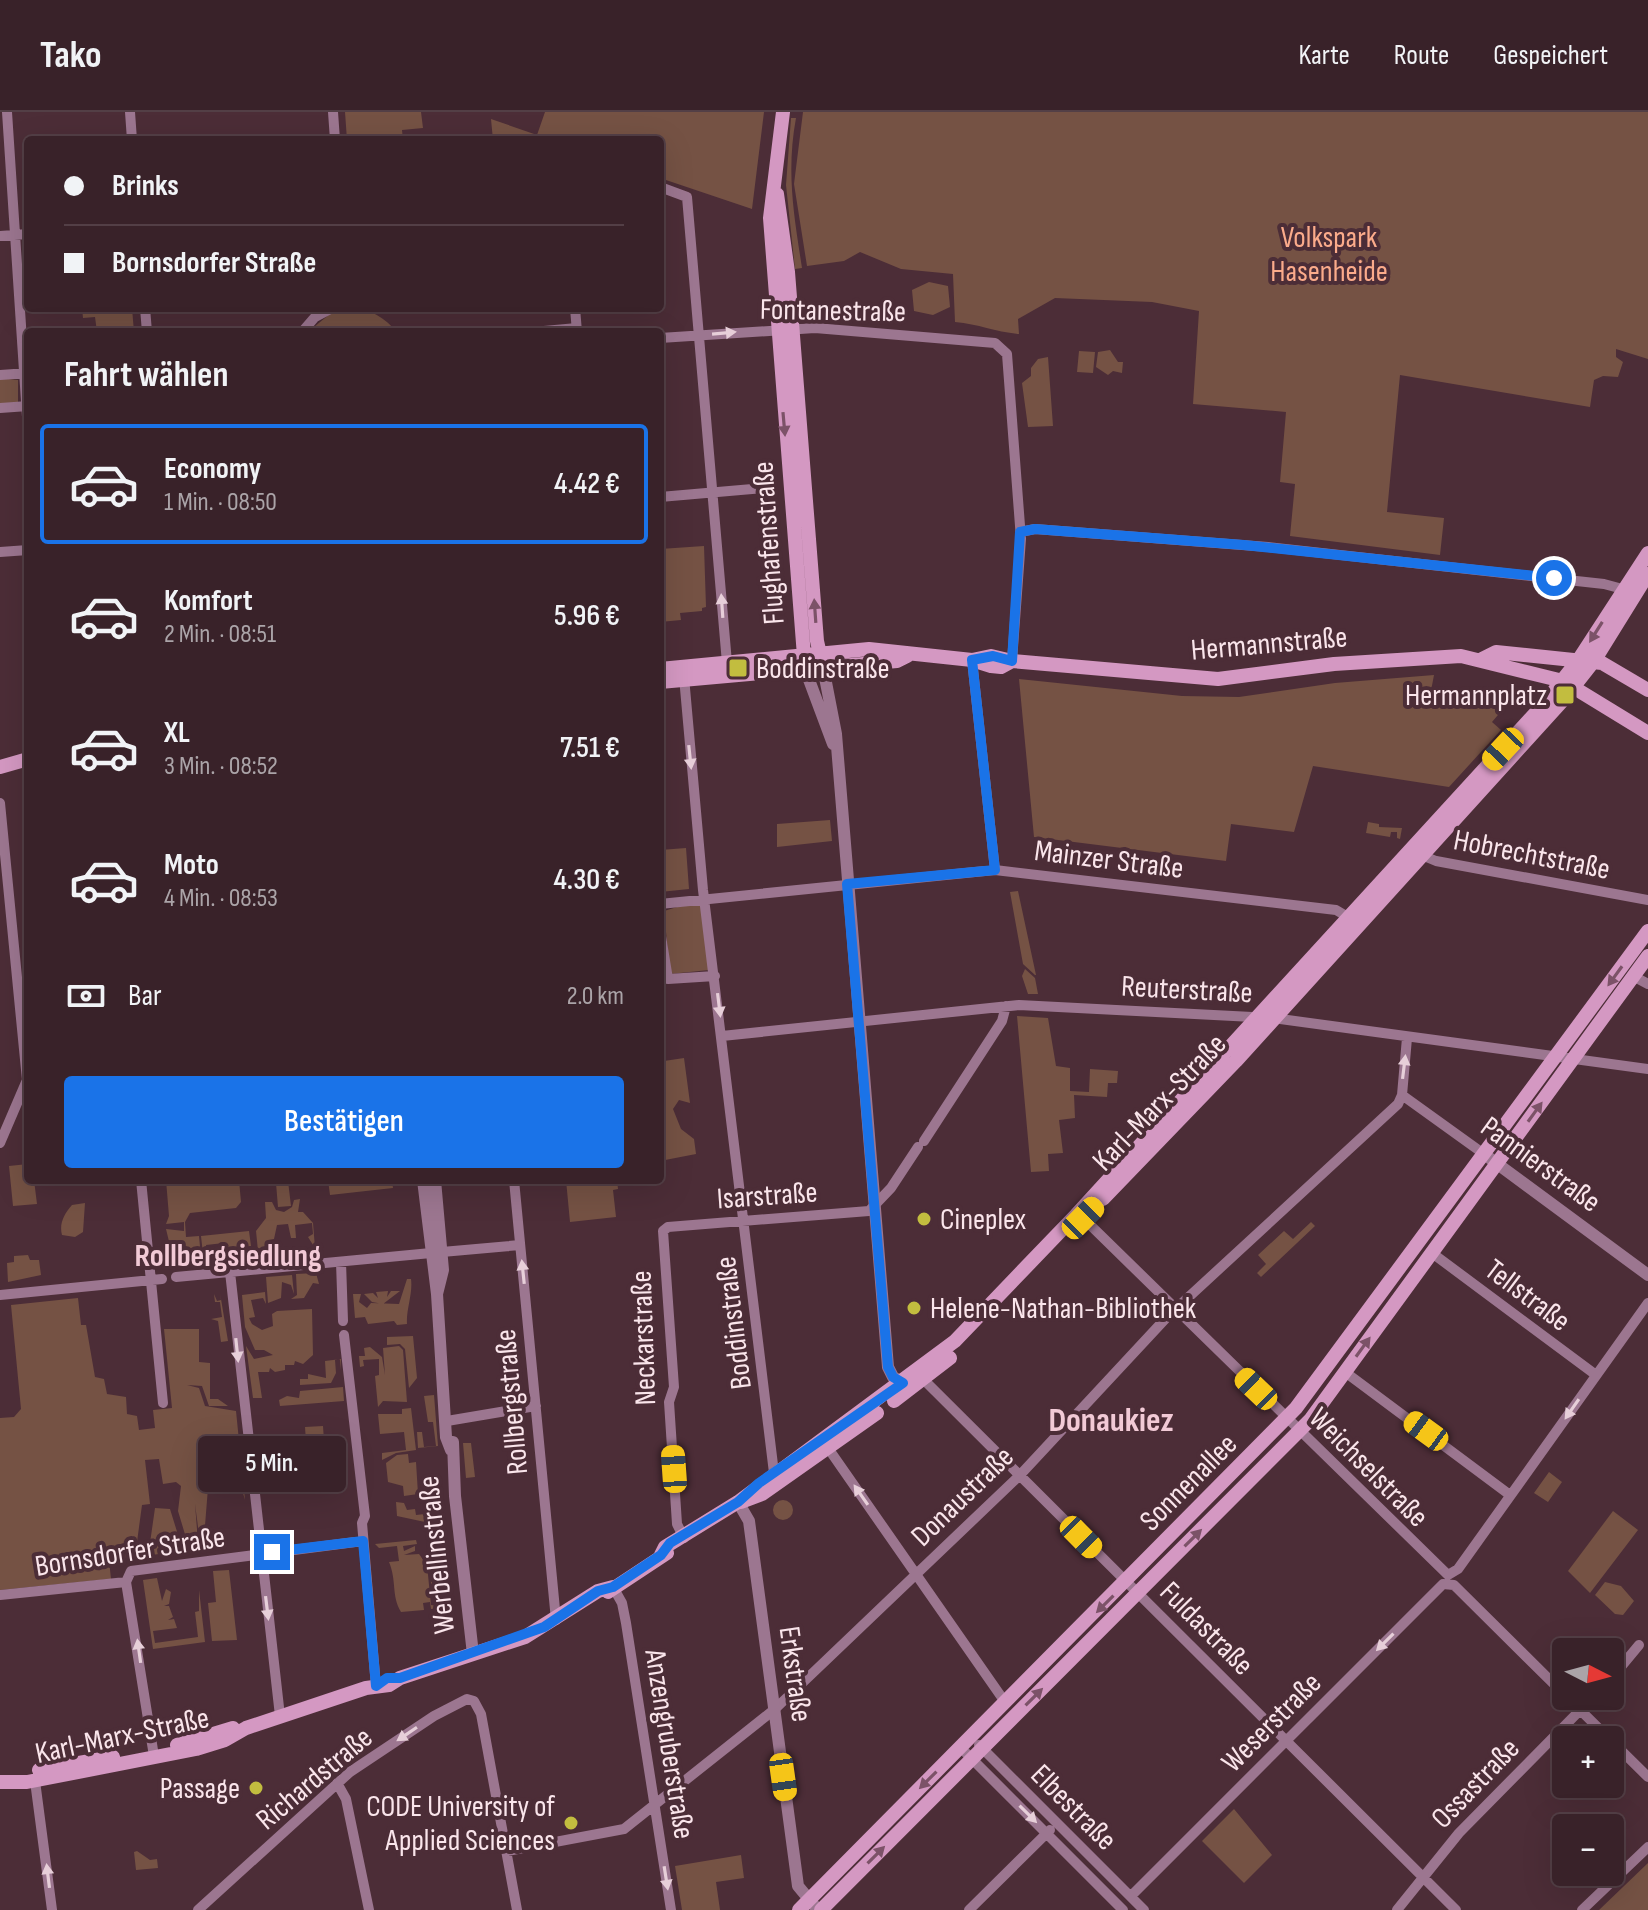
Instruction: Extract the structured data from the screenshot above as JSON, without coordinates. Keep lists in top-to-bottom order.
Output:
{
  "streets": {
    "main road": [
      "Flughafenstraße",
      "Hermannstraße",
      "Karl-Marx-Straße",
      "Sonnenallee"
    ],
    "street": [
      "Fontanestraße",
      "Hobrechtstraße",
      "Mainzer Straße",
      "Reuterstraße",
      "Pannierstraße",
      "Isarstraße",
      "Tellstraße",
      "Boddinstraße",
      "Neckarstraße",
      "Rollbergstraße",
      "Weichselstraße",
      "Donaustraße",
      "Bornsdorfer Straße",
      "Werbellinstraße",
      "Fuldastraße",
      "Erkstraße",
      "Weserstraße",
      "Anzengruberstraße",
      "Richardstraße",
      "Ossastraße",
      "Elbestraße"
    ]
  },
  "crossings": [
    ["Fontanestraße", "Flughafenstraße"],
    ["Flughafenstraße", "Hermannstraße"],
    ["Flughafenstraße", "Mainzer Straße"],
    ["Flughafenstraße", "Reuterstraße"],
    ["Flughafenstraße", "Karl-Marx-Straße"],
    ["Flughafenstraße", "Isarstraße"],
    ["Hermannstraße", "Karl-Marx-Straße"],
    ["Hermannstraße", "Boddinstraße"],
    ["Hobrechtstraße", "Karl-Marx-Straße"],
    ["Mainzer Straße", "Karl-Marx-Straße"],
    ["Mainzer Straße", "Boddinstraße"],
    ["Reuterstraße", "Karl-Marx-Straße"],
    ["Reuterstraße", "Boddinstraße"],
    ["Reuterstraße", "Sonnenallee"],
    ["Karl-Marx-Straße", "Boddinstraße"],
    ["Karl-Marx-Straße", "Neckarstraße"],
    ["Karl-Marx-Straße", "Rollbergstraße"],
    ["Karl-Marx-Straße", "Weichselstraße"],
    ["Karl-Marx-Straße", "Werbellinstraße"],
    ["Karl-Marx-Straße", "Fuldastraße"],
    ["Karl-Marx-Straße", "Erkstraße"],
    ["Karl-Marx-Straße", "Anzengruberstraße"],
    ["Pannierstraße", "Sonnenallee"],
    ["Pannierstraße", "Donaustraße"],
    ["Isarstraße", "Boddinstraße"],
    ["Isarstraße", "Neckarstraße"],
    ["Tellstraße", "Sonnenallee"],
    ["Weichselstraße", "Sonnenallee"],
    ["Weichselstraße", "Donaustraße"],
    ["Sonnenallee", "Fuldastraße"],
    ["Sonnenallee", "Erkstraße"],
    ["Sonnenallee", "Elbestraße"],
    ["Donaustraße", "Fuldastraße"],
    ["Donaustraße", "Erkstraße"],
    ["Donaustraße", "Anzengruberstraße"],
    ["Donaustraße", "Richardstraße"],
    ["Fuldastraße", "Weserstraße"],
    ["Fuldastraße", "Ossastraße"],
    ["Weserstraße", "Elbestraße"]
  ],
  "one_way": ["Boddinstraße", "Rollbergstraße"],
  "districts": ["Rollbergsiedlung", "Donaukiez"],
  "parks": ["Volkspark Hasenheide"],
  "places": {
    "transit": ["Boddinstraße", "Hermannplatz"],
    "other": [
      "Cineplex",
      "Helene-Nathan-Bibliothek",
      "Passage",
      "CODE University of Applied Sciences"
    ]
  },
  "north": "right",
  "page": {
    "header": "Tako",
    "nav": ["Karte", "Route", "Gespeichert"],
    "banner": ["Brinks", "Bornsdorfer Straße"],
    "heading": "Fahrt wählen",
    "list": [
      {
        "name": "Economy",
        "note": "1 Min. · 08:50",
        "value": "4.42 €"
      },
      {
        "name": "Komfort",
        "note": "2 Min. · 08:51",
        "value": "5.96 €"
      },
      {
        "name": "XL",
        "note": "3 Min. · 08:52",
        "value": "7.51 €"
      },
      {
        "name": "Moto",
        "note": "4 Min. · 08:53",
        "value": "4.30 €"
      }
    ],
    "pay": ["Bar", "2.0 km"],
    "buttons": "Bestätigen",
    "bubble": "5 Min.",
    "map_buttons": ["+", "−"]
  }
}
